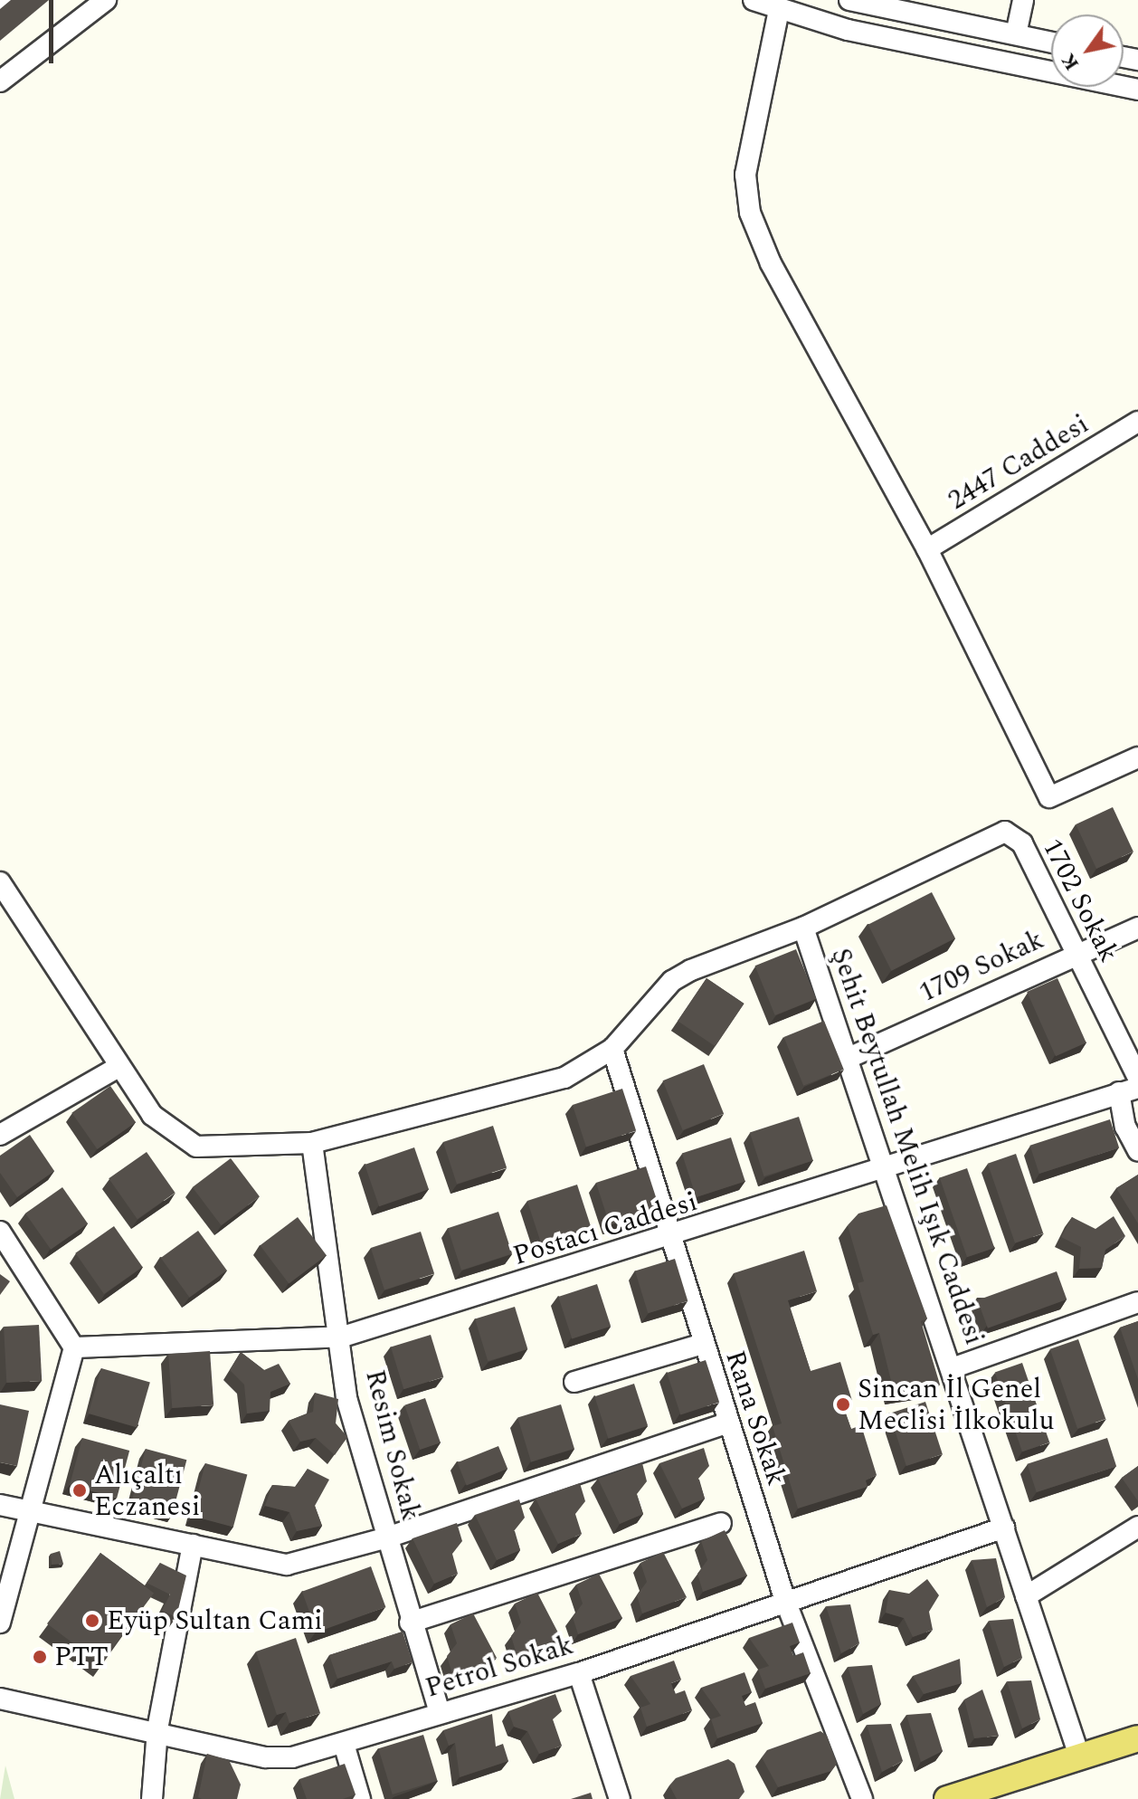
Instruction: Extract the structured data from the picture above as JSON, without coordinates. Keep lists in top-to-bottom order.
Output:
{
  "streets": {
    "street": [
      "2447 Caddesi",
      "1702 Sokak",
      "1709 Sokak",
      "Şehit Beytullah Melih Işık Caddesi",
      "Postacı Caddesi",
      "Rana Sokak",
      "Resim Sokak",
      "Petrol Sokak"
    ]
  },
  "crossings": [
    ["1702 Sokak", "1709 Sokak"],
    ["1702 Sokak", "Şehit Beytullah Melih Işık Caddesi"],
    ["1709 Sokak", "Şehit Beytullah Melih Işık Caddesi"],
    ["Şehit Beytullah Melih Işık Caddesi", "Postacı Caddesi"],
    ["Şehit Beytullah Melih Işık Caddesi", "Petrol Sokak"],
    ["Postacı Caddesi", "Rana Sokak"],
    ["Postacı Caddesi", "Resim Sokak"],
    ["Rana Sokak", "Petrol Sokak"],
    ["Resim Sokak", "Petrol Sokak"]
  ],
  "places": [
    "Sincan İl Genel Meclisi İlkokulu",
    "Alıçaltı Eczanesi",
    "Eyüp Sultan Cami",
    "PTT"
  ],
  "north": "bottom left"
}
